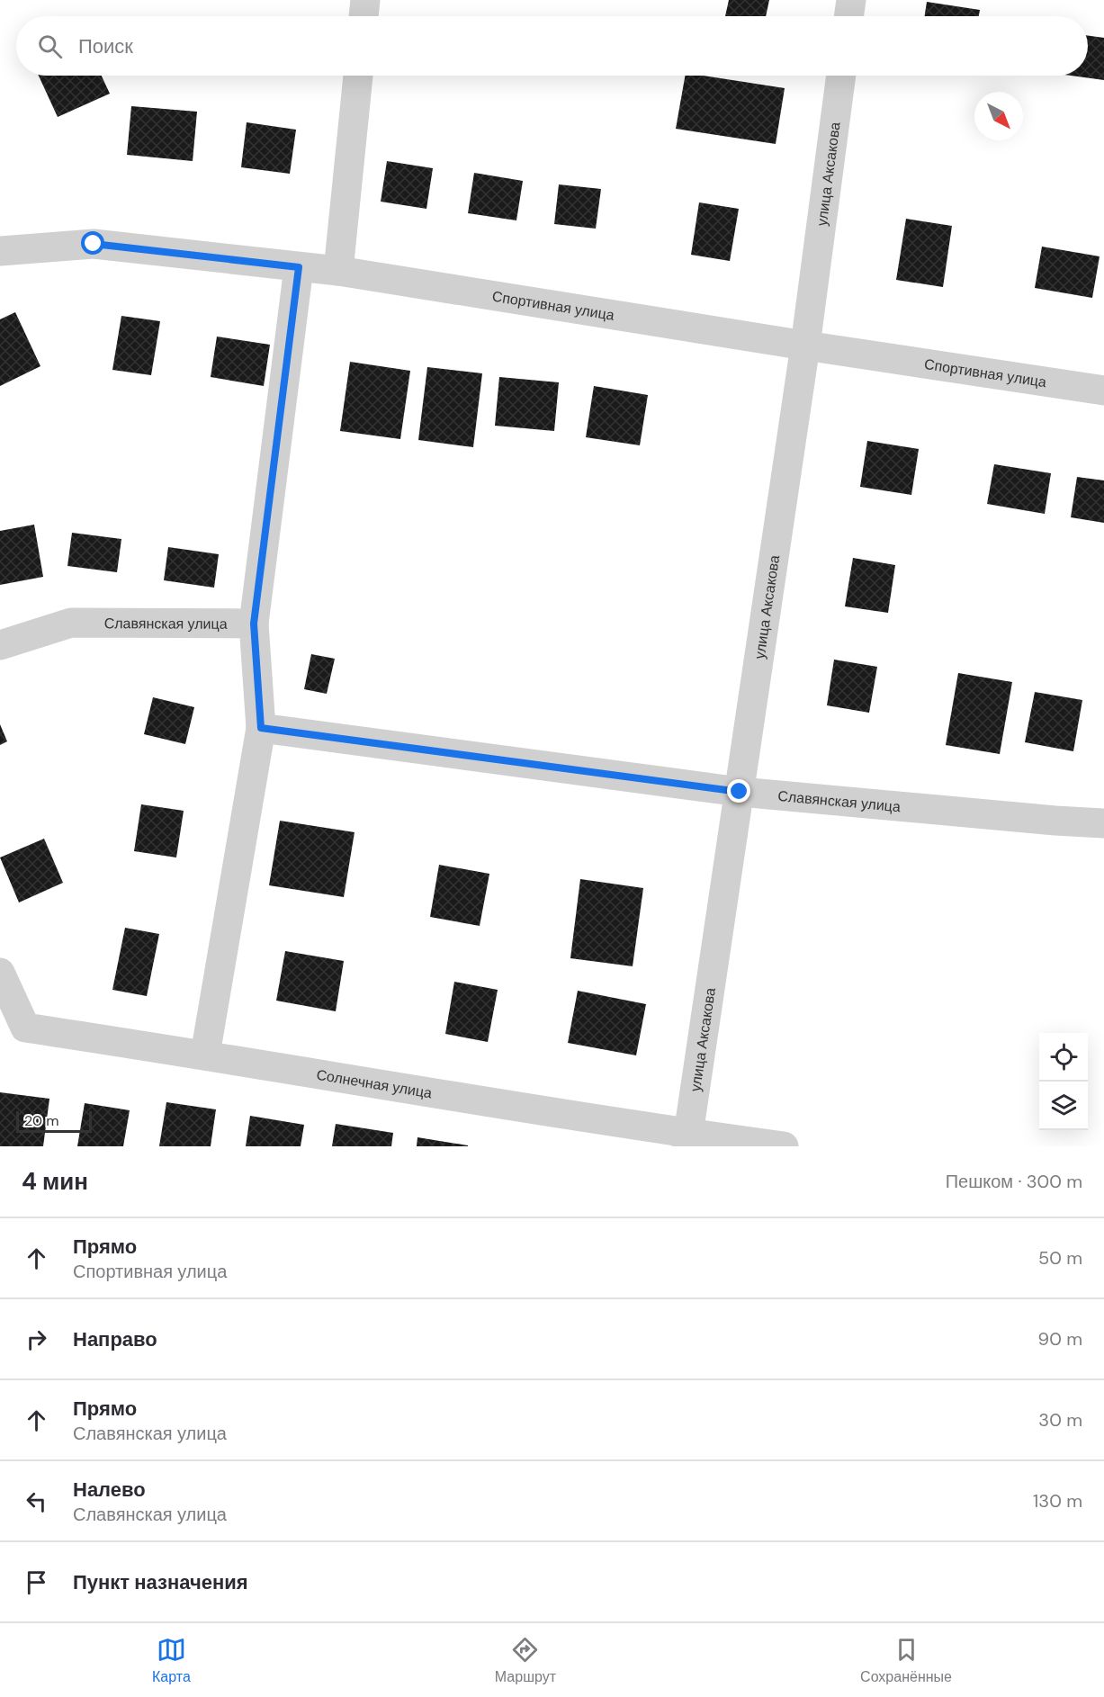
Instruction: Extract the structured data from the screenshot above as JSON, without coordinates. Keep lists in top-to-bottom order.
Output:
{
  "streets": {
    "street": [
      "улица Аксакова",
      "Спортивная улица",
      "Славянская улица",
      "Солнечная улица"
    ]
  },
  "crossings": [
    ["улица Аксакова", "Спортивная улица"],
    ["улица Аксакова", "Славянская улица"],
    ["улица Аксакова", "Солнечная улица"]
  ],
  "scale_bar": "20 m",
  "north": "bottom right",
  "page": {
    "search": "Поиск",
    "scale": "20 m",
    "heading": ["4 мин", "Пешком · 300 m"],
    "list": [
      ["Прямо", "Спортивная улица", "50 m"],
      ["Направо", "90 m"],
      ["Прямо", "Славянская улица", "30 m"],
      ["Налево", "Славянская улица", "130 m"],
      "Пункт назначения"
    ],
    "nav": ["Карта", "Маршрут", "Сохранённые"]
  }
}
